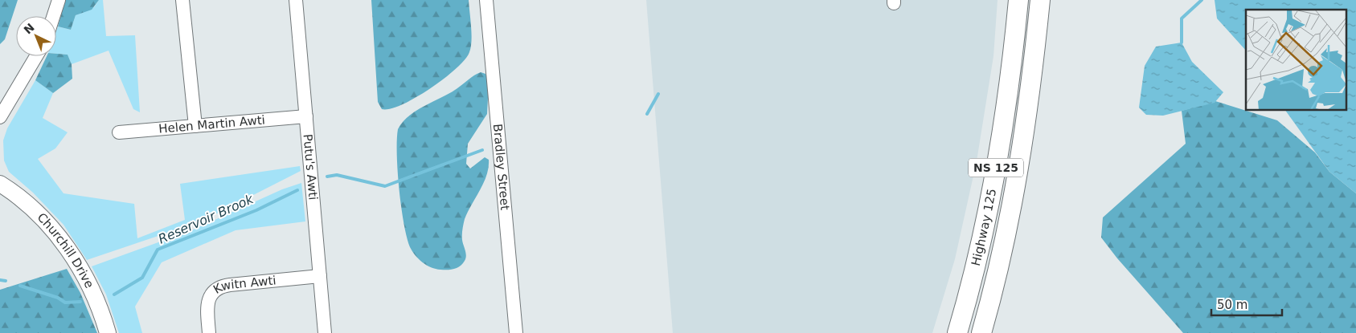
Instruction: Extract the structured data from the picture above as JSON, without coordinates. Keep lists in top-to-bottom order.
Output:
{
  "streets": {
    "highway": ["NS 125", "Highway 125"],
    "main road": ["Churchill Drive"],
    "street": [
      "Helen Martin Awti",
      "Putu's Awti",
      "Bradley Street",
      "Kwitn Awti"
    ]
  },
  "crossings": [
    ["Helen Martin Awti", "Putu's Awti"],
    ["Putu's Awti", "Kwitn Awti"]
  ],
  "water": ["Reservoir Brook"],
  "scale_bar": "50 m",
  "north": "top left"
}
